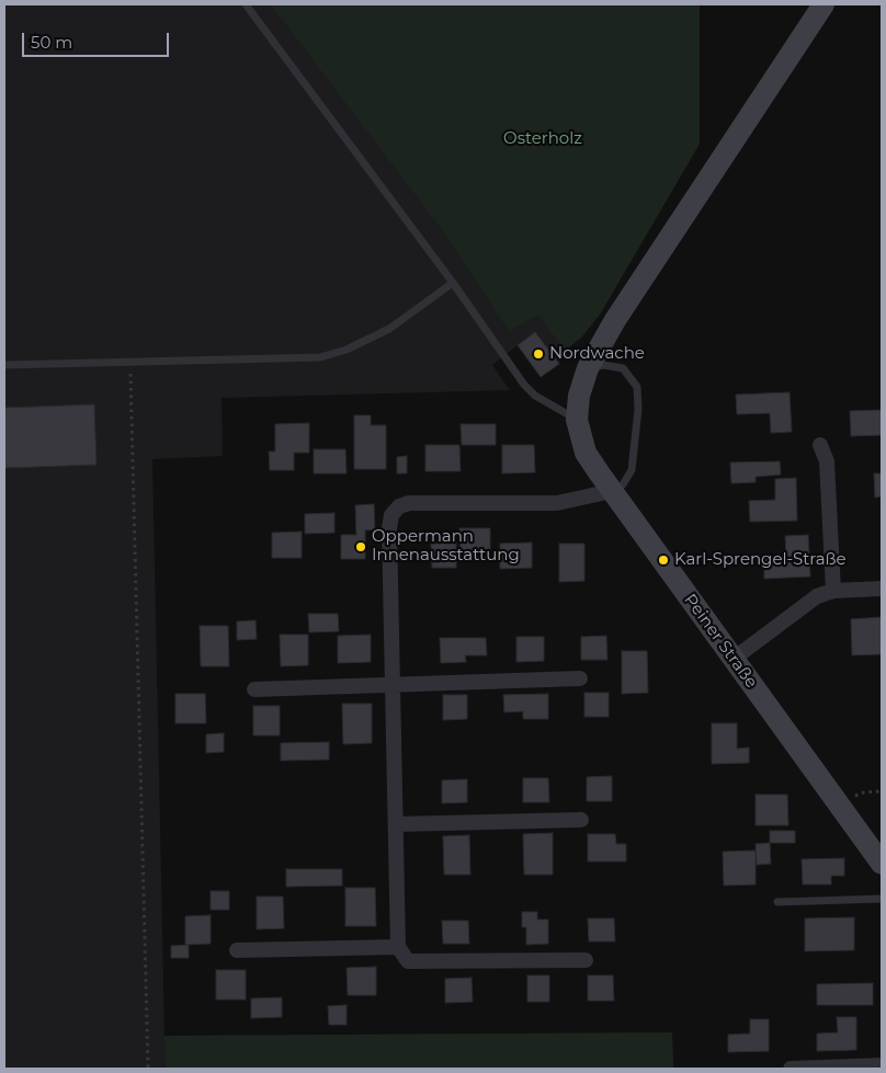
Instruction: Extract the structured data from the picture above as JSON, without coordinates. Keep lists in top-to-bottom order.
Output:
{
  "streets": {
    "main road": ["Peiner Straße"]
  },
  "parks": ["Osterholz"],
  "places": ["Nordwache", "Oppermann Innenausstattung", "Karl-Sprengel-Straße"],
  "scale_bar": "50 m"
}
